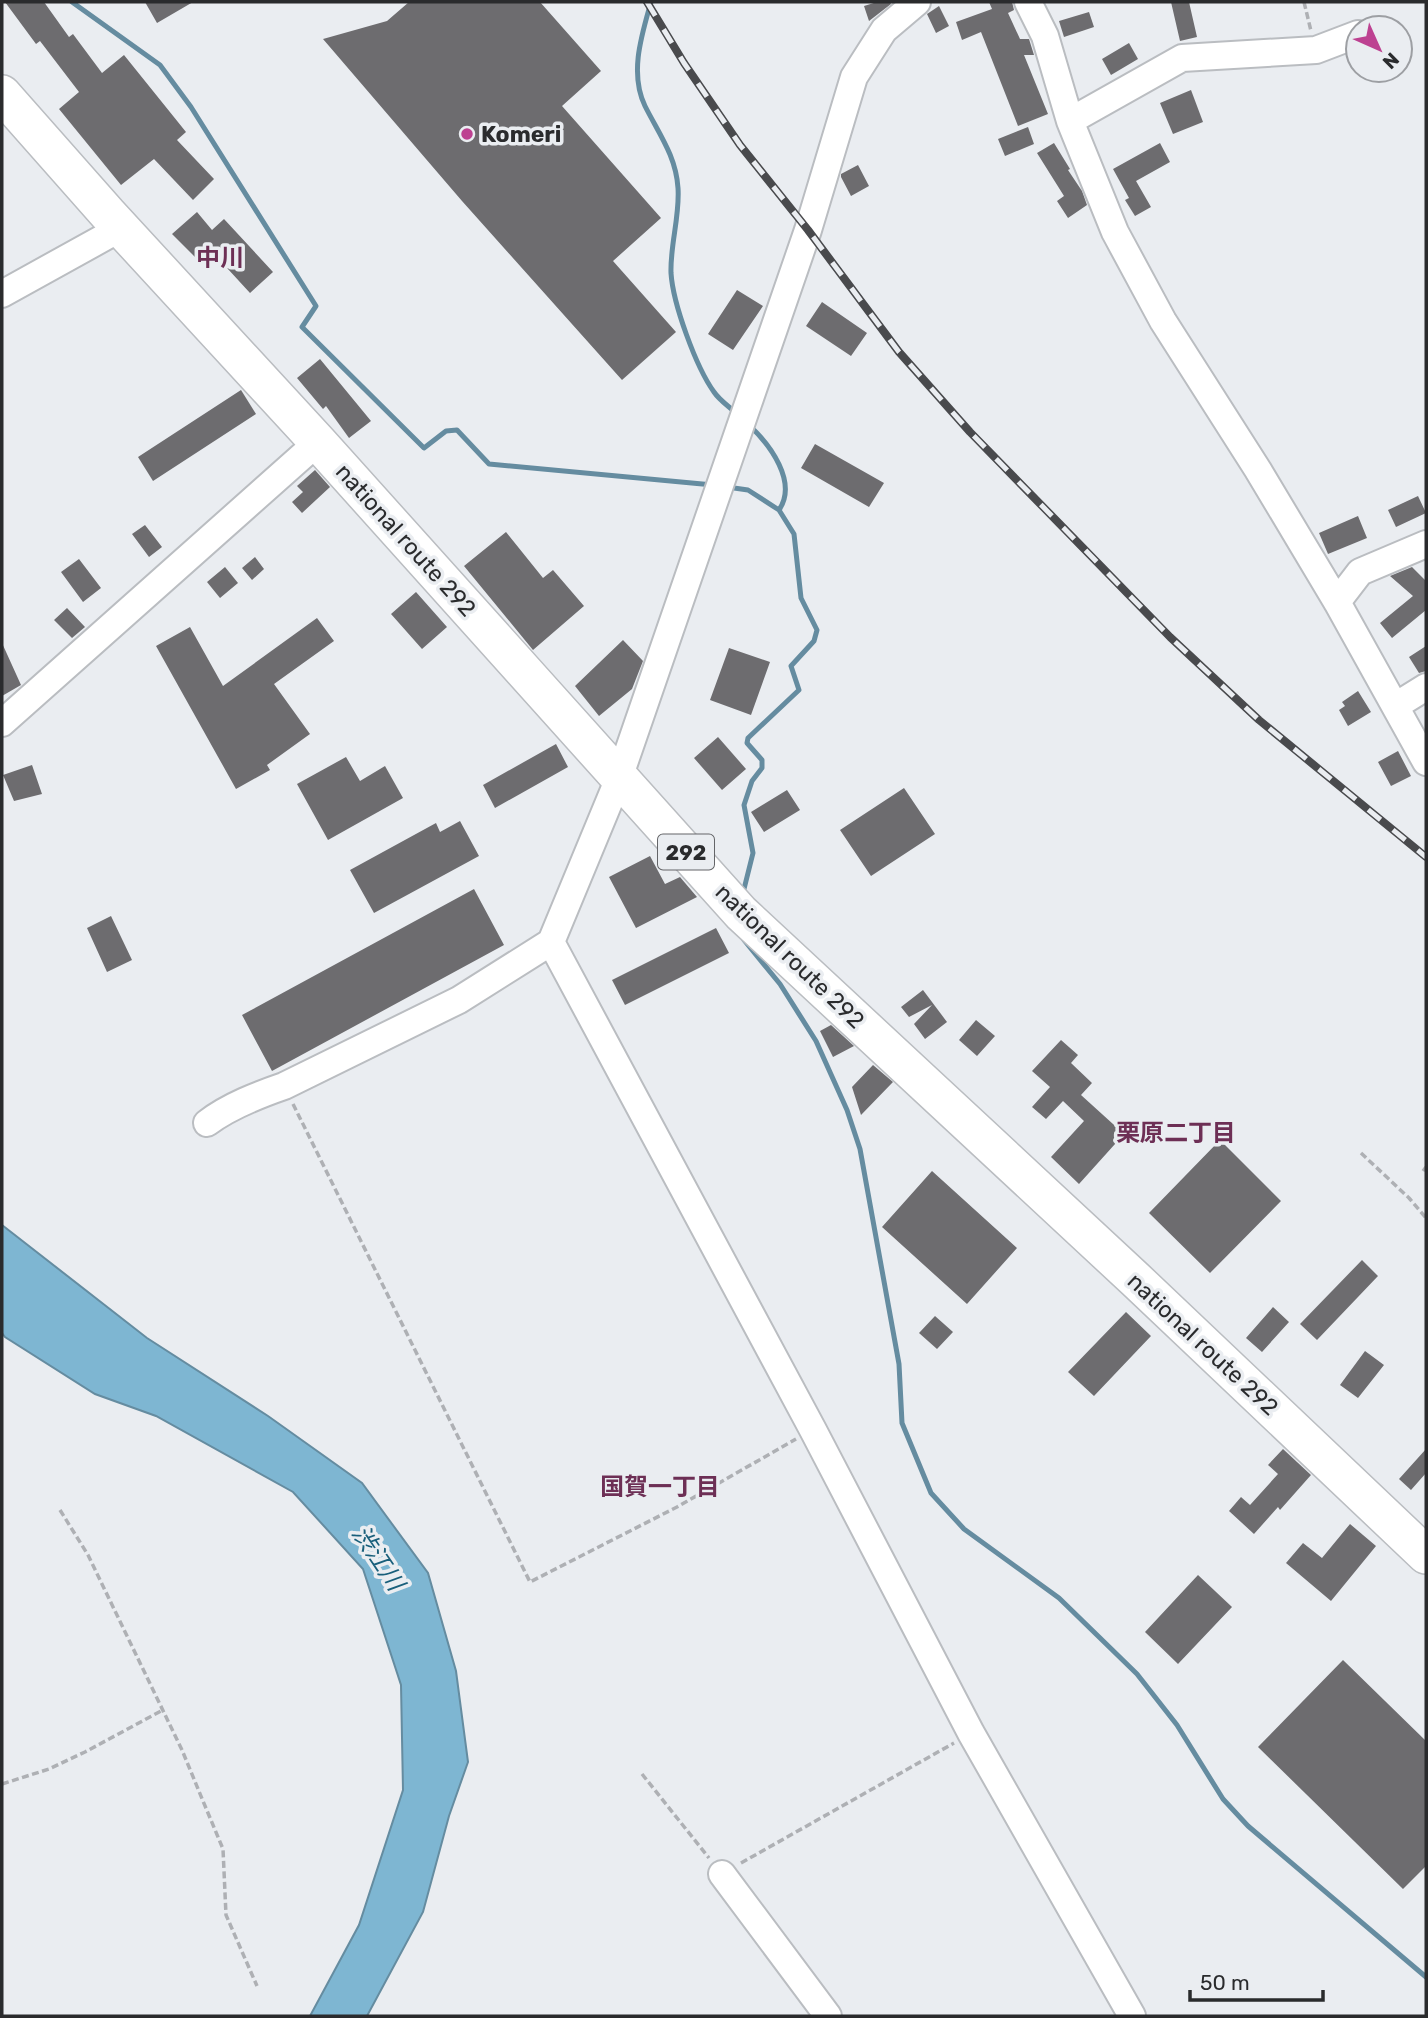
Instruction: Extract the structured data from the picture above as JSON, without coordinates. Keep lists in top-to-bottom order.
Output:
{
  "streets": {
    "highway": ["national route 292", "292"]
  },
  "districts": ["中川", "栗原二丁目", "国賀一丁目"],
  "water": ["渋江川"],
  "places": ["Komeri"],
  "scale_bar": "50 m",
  "north": "bottom right"
}
